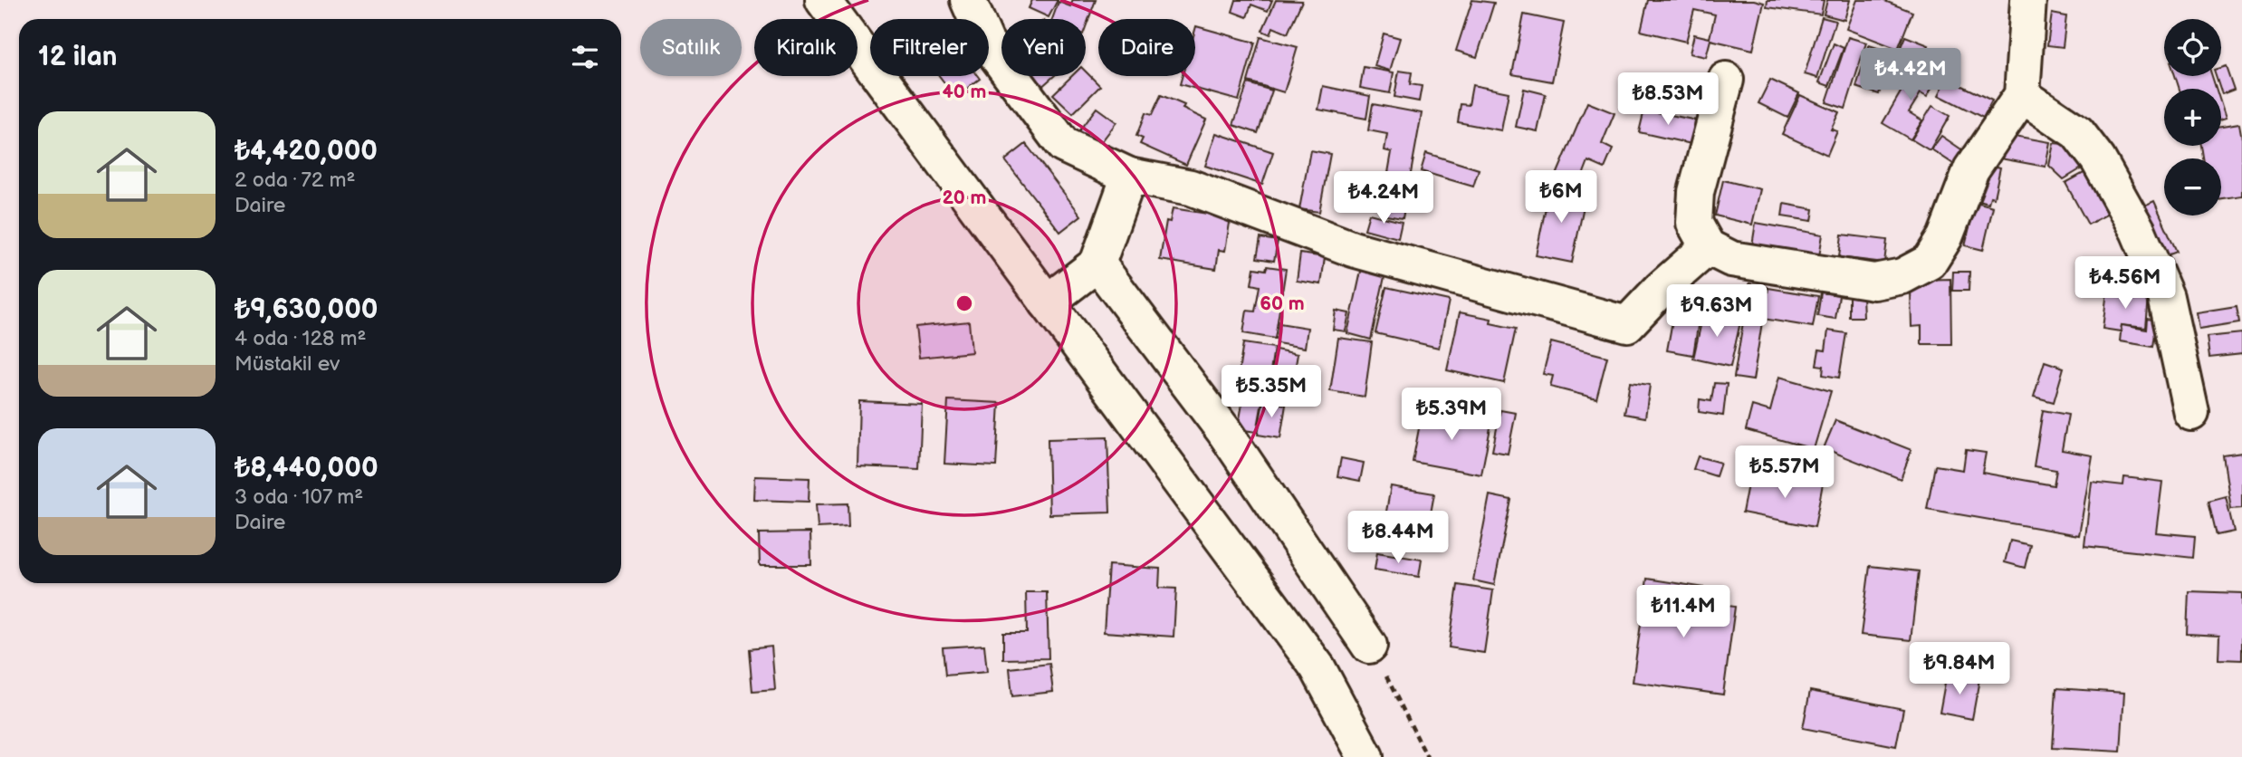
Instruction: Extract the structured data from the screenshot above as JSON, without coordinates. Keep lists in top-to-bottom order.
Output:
{
  "page": {
    "map_buttons": ["+", "−"],
    "chip": [
      "Satılık",
      "Kiralık",
      "Filtreler",
      "Yeni",
      "Daire"
    ],
    "heading": "12 ilan",
    "price": [
      "₺4.42M",
      "₺8.53M",
      "₺6M",
      "₺4.24M",
      "₺4.56M",
      "₺9.63M",
      "₺5.35M",
      "₺5.39M",
      "₺5.57M",
      "₺8.44M",
      "₺11.4M",
      "₺9.84M"
    ],
    "list": [
      {
        "name": "₺4,420,000",
        "note": "2 oda · 72 m² · Daire"
      },
      {
        "name": "₺9,630,000",
        "note": "4 oda · 128 m² · Müstakil ev"
      },
      {
        "name": "₺8,440,000",
        "note": "3 oda · 107 m² · Daire"
      }
    ]
  },
  "rings": ["40 m", "20 m", "60 m"]
}
